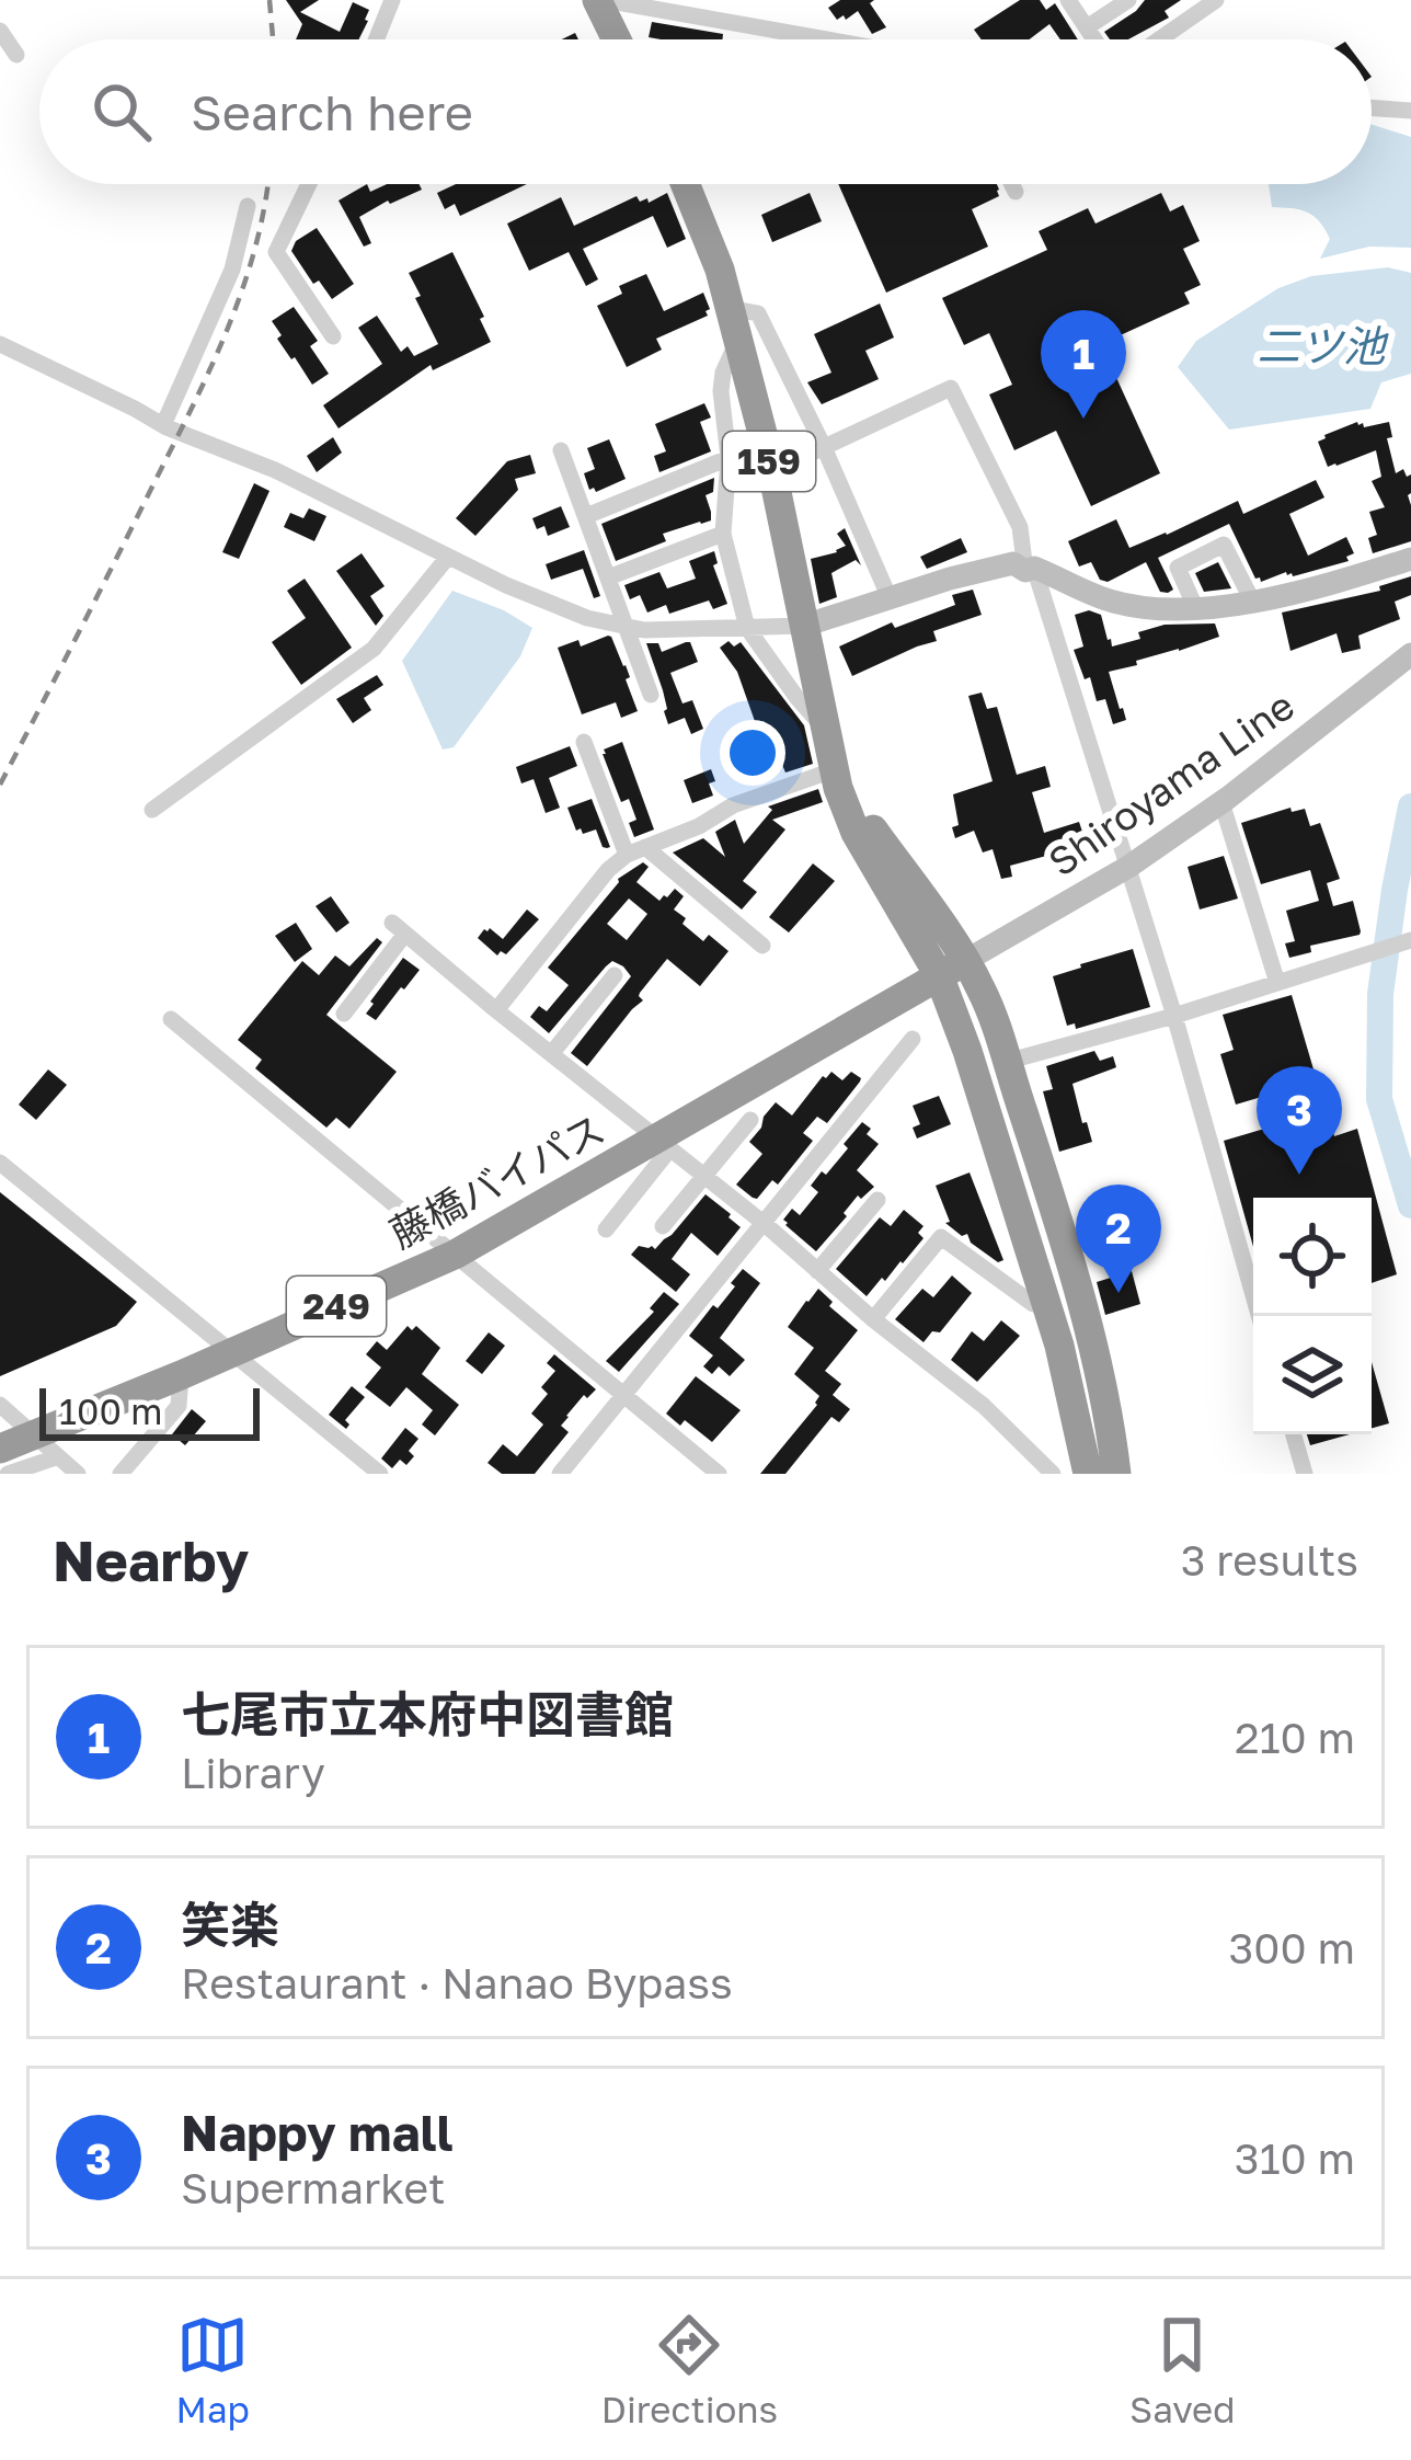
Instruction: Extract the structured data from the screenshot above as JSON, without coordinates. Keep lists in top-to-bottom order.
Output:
{
  "streets": {
    "highway": ["159", "藤橋バイパス", "249"],
    "main road": ["Shiroyama Line"]
  },
  "crossings": [
    ["159", "Shiroyama Line"],
    ["159", "藤橋バイパス"],
    ["Shiroyama Line", "藤橋バイパス"]
  ],
  "water": ["二ツ池"],
  "scale_bar": "100 m",
  "page": {
    "search": "Search here",
    "pins": ["1", "3", "2"],
    "scale": "100 m",
    "heading": ["Nearby", "3 results"],
    "list": [
      {
        "mark": "1",
        "name": "七尾市立本府中図書館",
        "note": "Library",
        "value": "210 m"
      },
      {
        "mark": "2",
        "name": "笑楽",
        "note": "Restaurant · Nanao Bypass",
        "value": "300 m"
      },
      {
        "mark": "3",
        "name": "Nappy mall",
        "note": "Supermarket",
        "value": "310 m"
      }
    ],
    "nav": ["Map", "Directions", "Saved"]
  }
}
